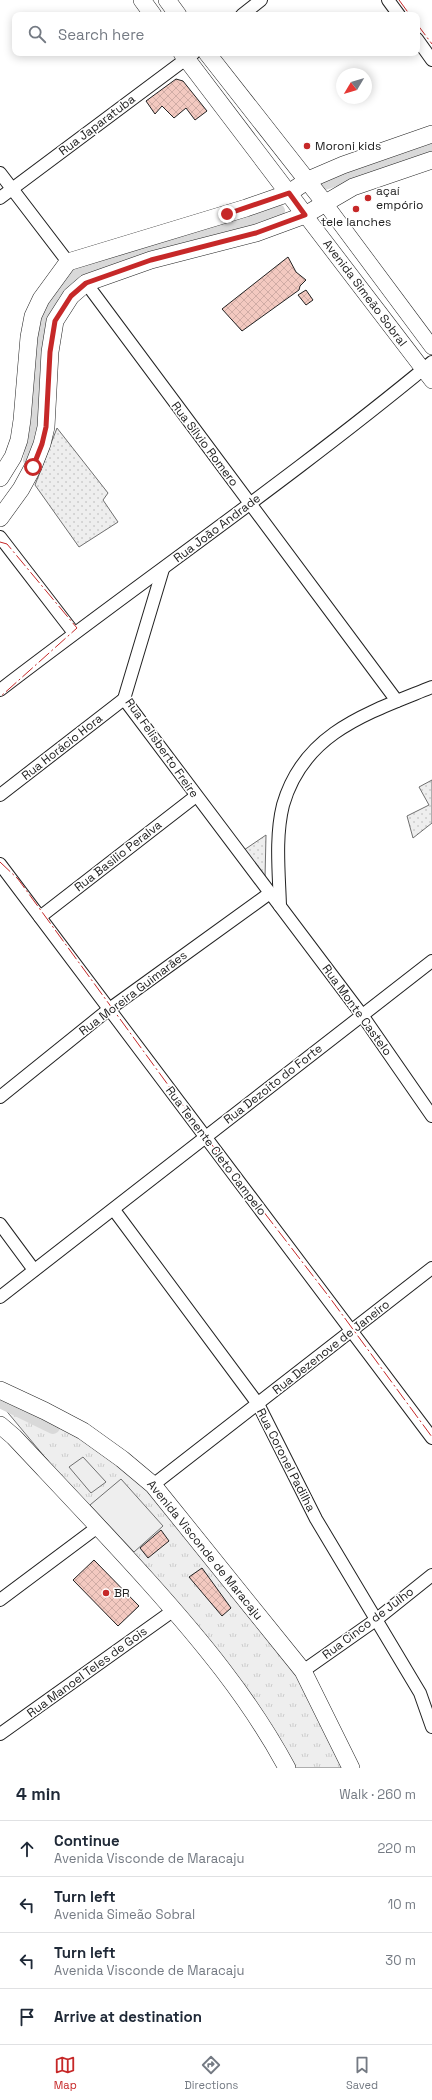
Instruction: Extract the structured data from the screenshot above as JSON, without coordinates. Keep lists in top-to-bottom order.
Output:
{
  "streets": {
    "main road": ["Avenida Simeão Sobral", "Avenida Visconde de Maracaju"],
    "street": [
      "Rua Japaratuba",
      "Rua Sílvio Romero",
      "Rua João Andrade",
      "Rua Horácio Hora",
      "Rua Felisberto Freire",
      "Rua Basilio Peralva",
      "Rua Moreira Guimarães",
      "Rua Monte Castelo",
      "Rua Dezoito do Forte",
      "Rua Tenente Cleto Campelo",
      "Rua Dezenove de Janeiro",
      "Rua Coronel Padilha",
      "Rua Cinco de Julho",
      "Rua Manoel Teles de Gois"
    ]
  },
  "crossings": [
    ["Avenida Simeão Sobral", "Rua João Andrade"],
    ["Rua Sílvio Romero", "Rua João Andrade"],
    ["Rua João Andrade", "Rua Felisberto Freire"],
    ["Rua Horácio Hora", "Rua Felisberto Freire"],
    ["Rua Felisberto Freire", "Rua Basilio Peralva"],
    ["Rua Felisberto Freire", "Rua Moreira Guimarães"],
    ["Rua Felisberto Freire", "Rua Monte Castelo"],
    ["Rua Basilio Peralva", "Rua Tenente Cleto Campelo"],
    ["Rua Moreira Guimarães", "Rua Tenente Cleto Campelo"],
    ["Rua Monte Castelo", "Rua Dezoito do Forte"],
    ["Rua Dezoito do Forte", "Rua Tenente Cleto Campelo"],
    ["Rua Dezoito do Forte", "Rua Coronel Padilha"],
    ["Rua Tenente Cleto Campelo", "Rua Dezenove de Janeiro"],
    ["Rua Dezenove de Janeiro", "Rua Coronel Padilha"],
    ["Rua Dezenove de Janeiro", "Avenida Visconde de Maracaju"],
    ["Rua Coronel Padilha", "Rua Cinco de Julho"],
    ["Avenida Visconde de Maracaju", "Rua Cinco de Julho"]
  ],
  "places": [
    "Moroni kids",
    "açaí empório",
    "tele lanches",
    "BR"
  ],
  "north": "bottom left",
  "page": {
    "search": "Search here",
    "heading": ["4 min", "Walk · 260 m"],
    "list": [
      ["Continue", "Avenida Visconde de Maracaju", "220 m"],
      ["Turn left", "Avenida Simeão Sobral", "10 m"],
      ["Turn left", "Avenida Visconde de Maracaju", "30 m"],
      "Arrive at destination"
    ],
    "nav": ["Map", "Directions", "Saved"]
  }
}
